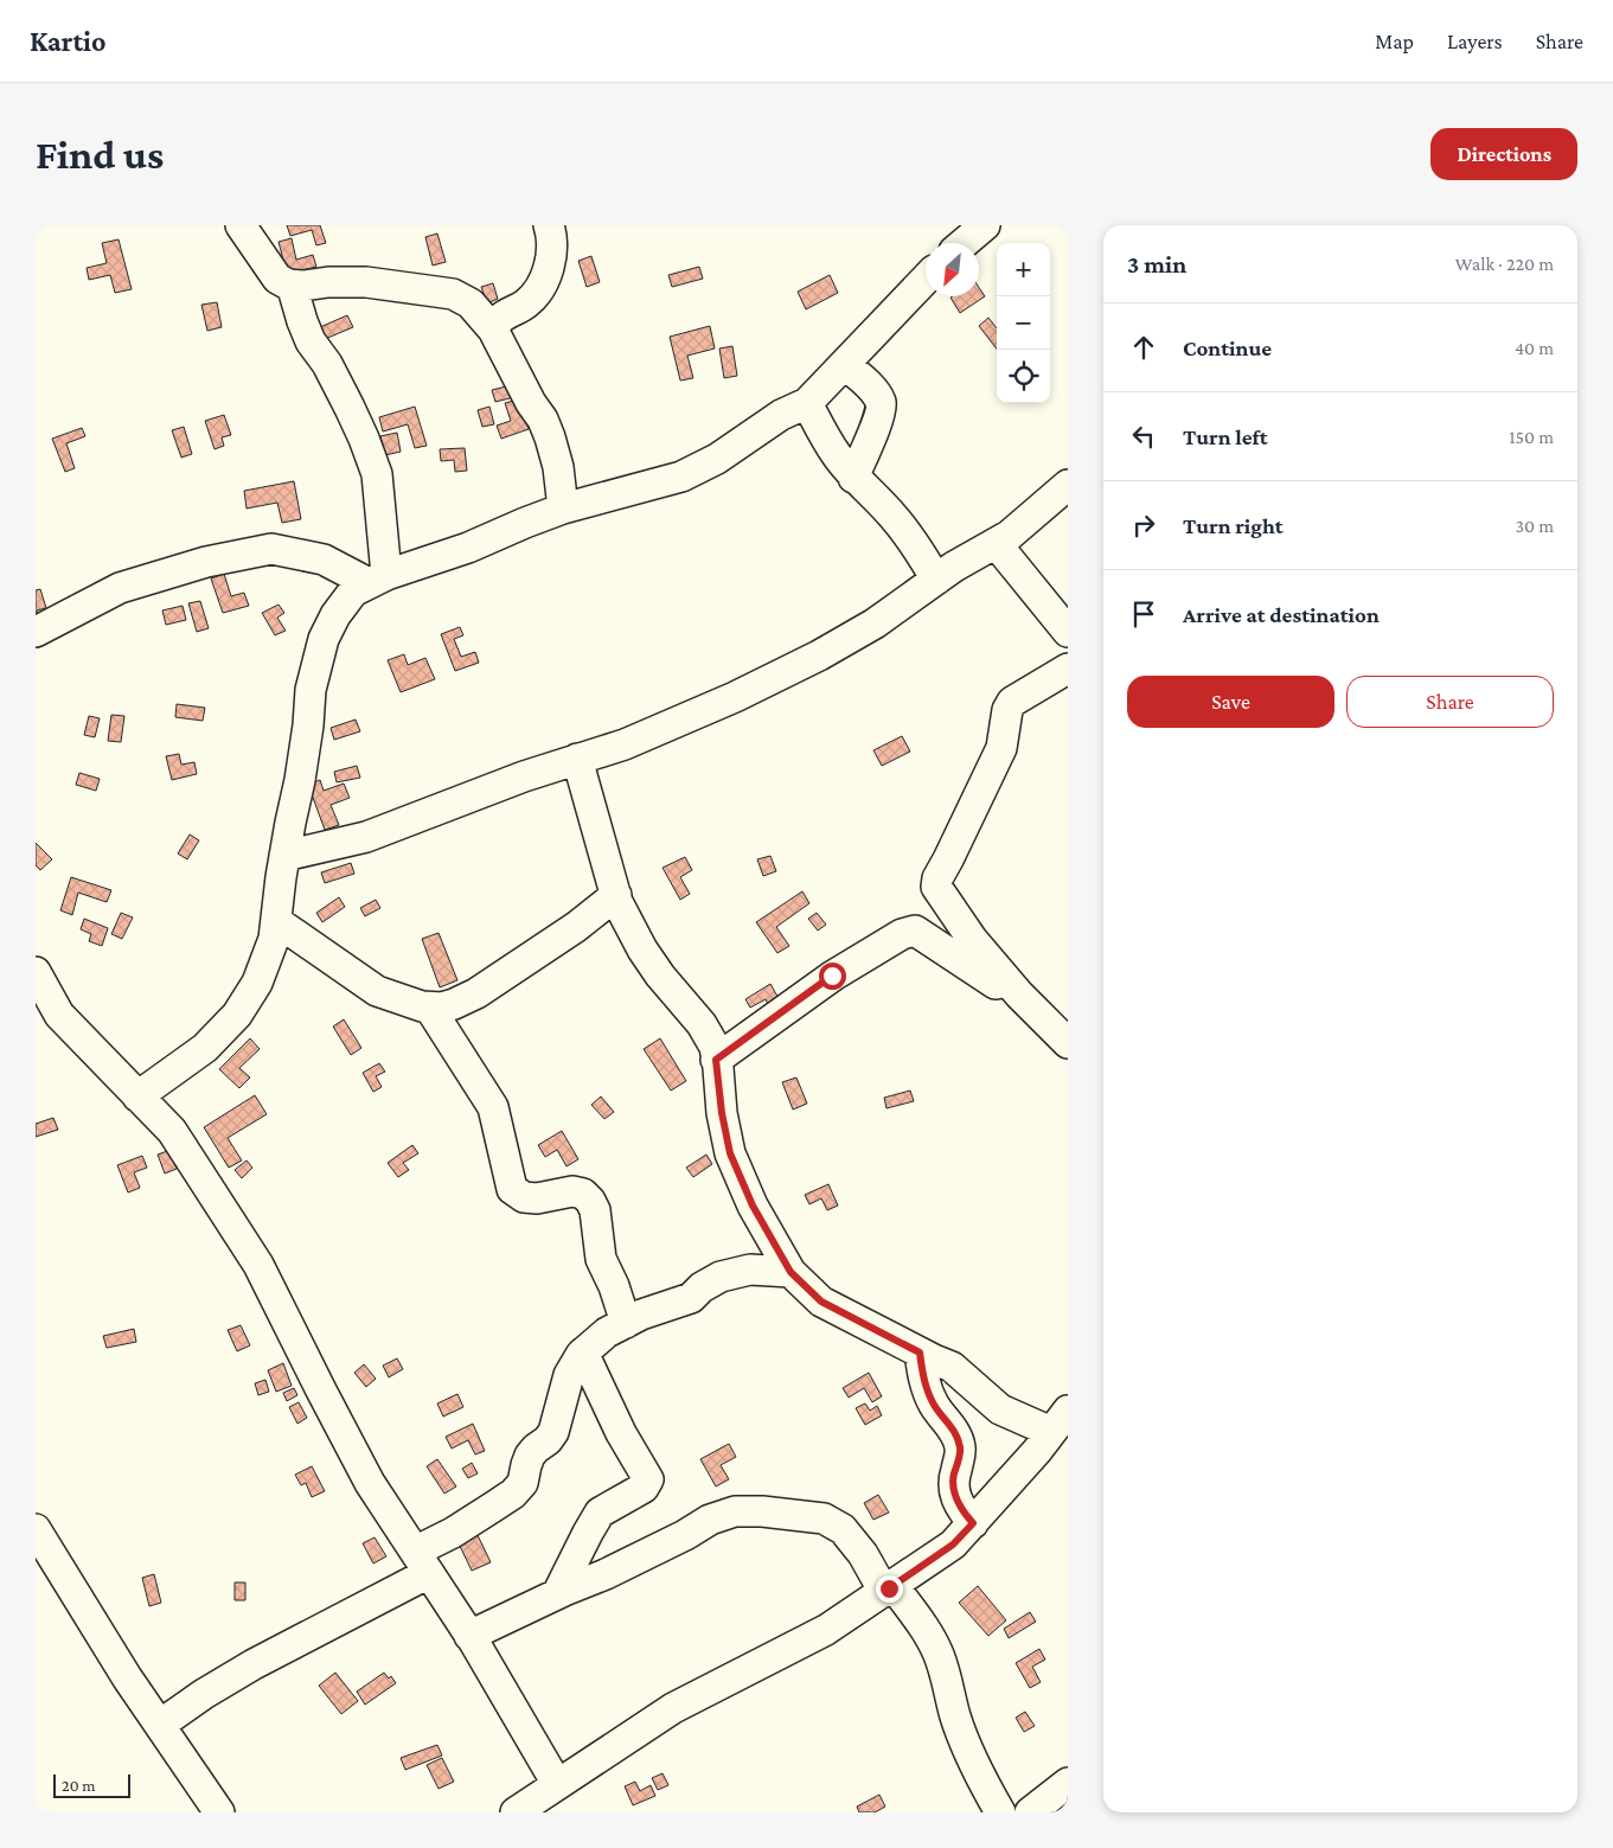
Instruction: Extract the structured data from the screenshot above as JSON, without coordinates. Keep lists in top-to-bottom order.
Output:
{
  "scale_bar": "20 m",
  "north": "bottom left",
  "page": {
    "header": "Kartio",
    "nav": ["Map", "Layers", "Share"],
    "buttons": [
      "Directions",
      ["Save", "Share"]
    ],
    "title": "Find us",
    "heading": ["3 min", "Walk · 220 m"],
    "map_buttons": ["+", "−"],
    "list": [
      ["Continue", "40 m"],
      ["Turn left", "150 m"],
      ["Turn right", "30 m"],
      "Arrive at destination"
    ],
    "scale": "20 m"
  }
}
